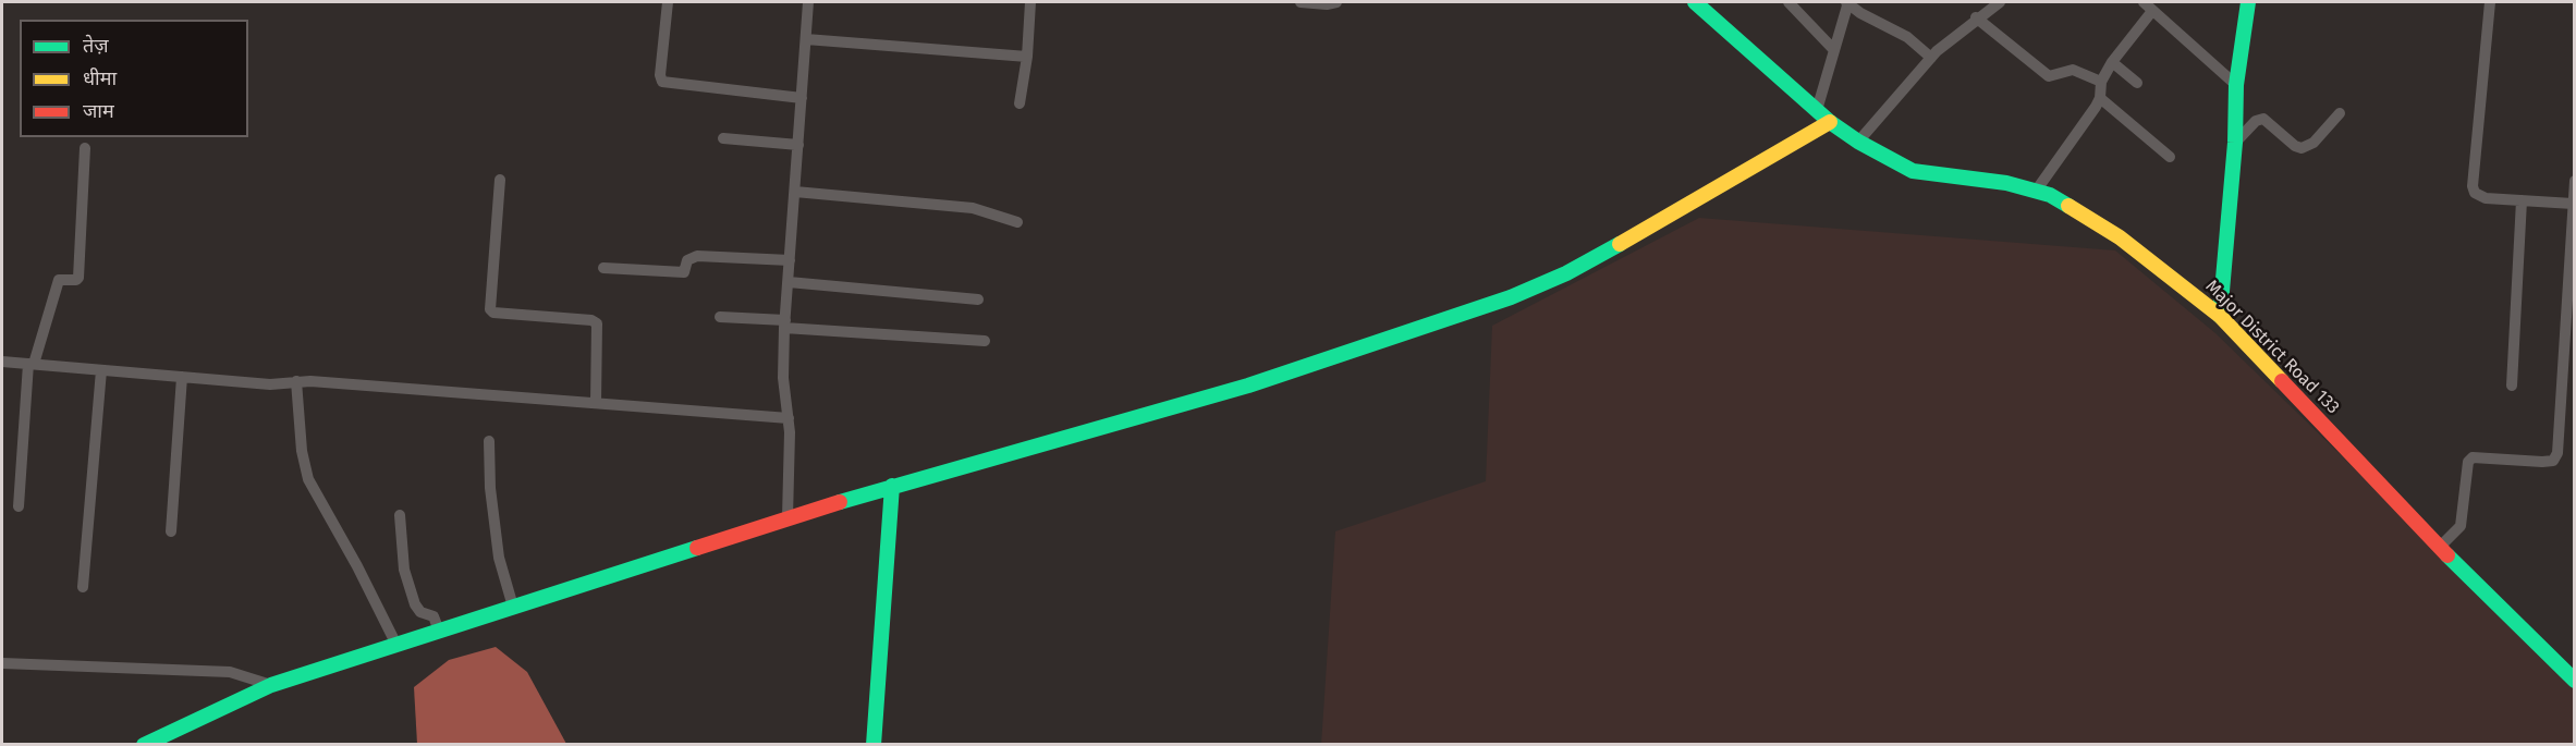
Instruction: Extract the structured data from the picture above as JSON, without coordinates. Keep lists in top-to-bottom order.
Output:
{
  "streets": {
    "street": ["Major District Road 133"]
  },
  "legend": ["तेज़", "धीमा", "जाम"]
}
